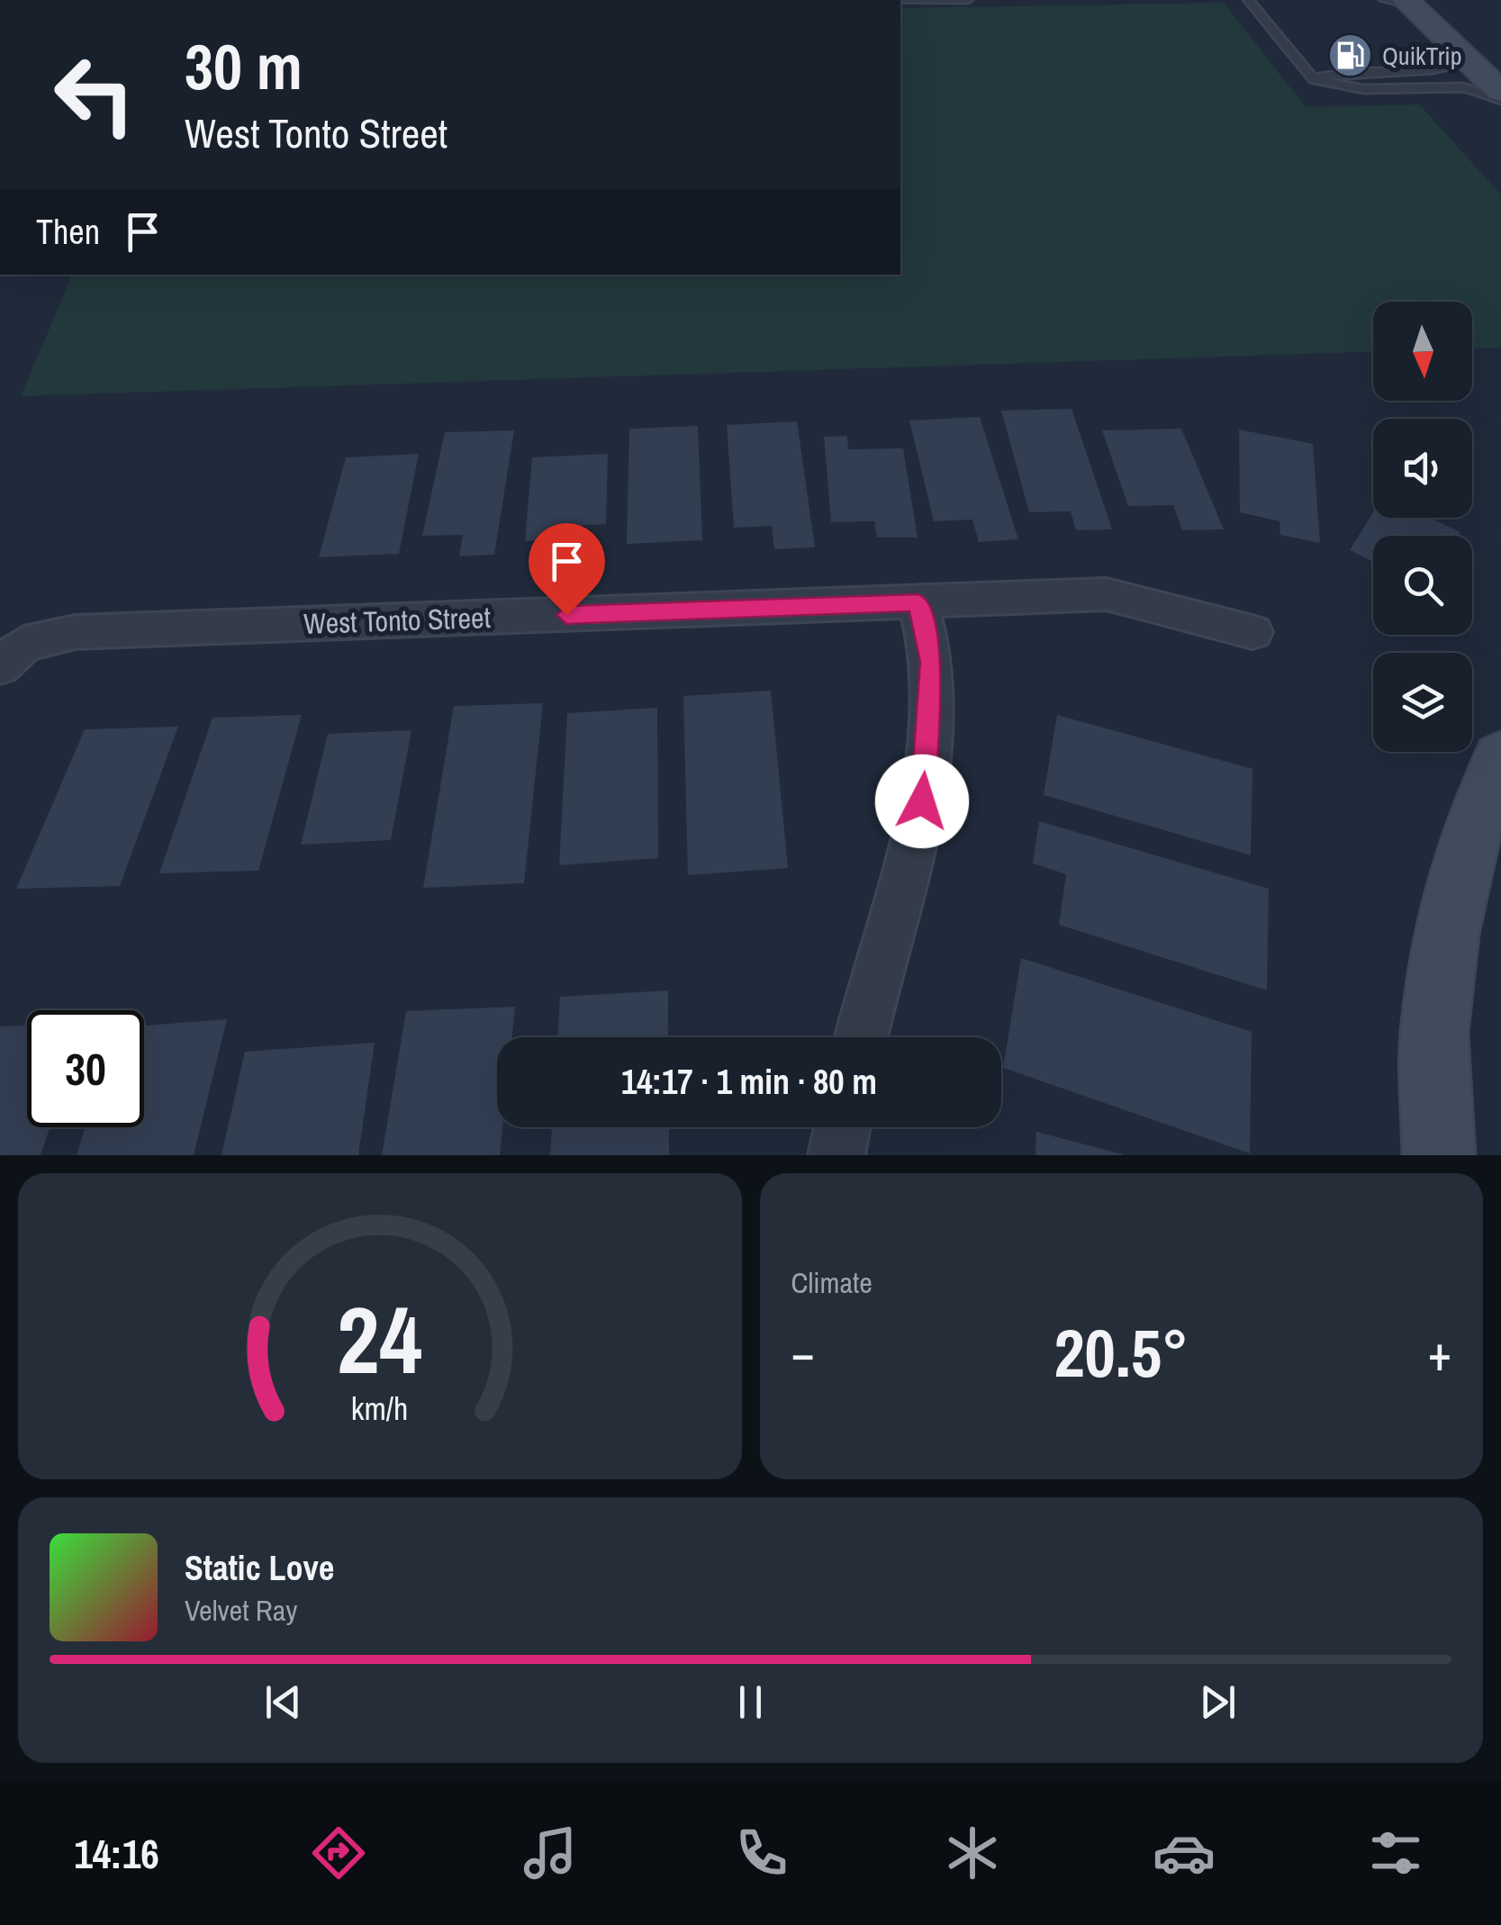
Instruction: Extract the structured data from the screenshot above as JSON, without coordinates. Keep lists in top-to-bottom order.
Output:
{
  "streets": {
    "street": ["West Tonto Street"]
  },
  "places": {
    "fuel station": ["QuikTrip"]
  },
  "north": "bottom",
  "page": {
    "turn": ["30 m", "West Tonto Street"],
    "then": "Then",
    "limit": "30",
    "trip": "14:17 · 1 min · 80 m",
    "tile": "Climate",
    "heat": ["−", "20.5°", "+"],
    "song": ["Static Love", "Velvet Ray"],
    "tabs": "14:16",
    "gauge": ["24", "km/h"]
  }
}
